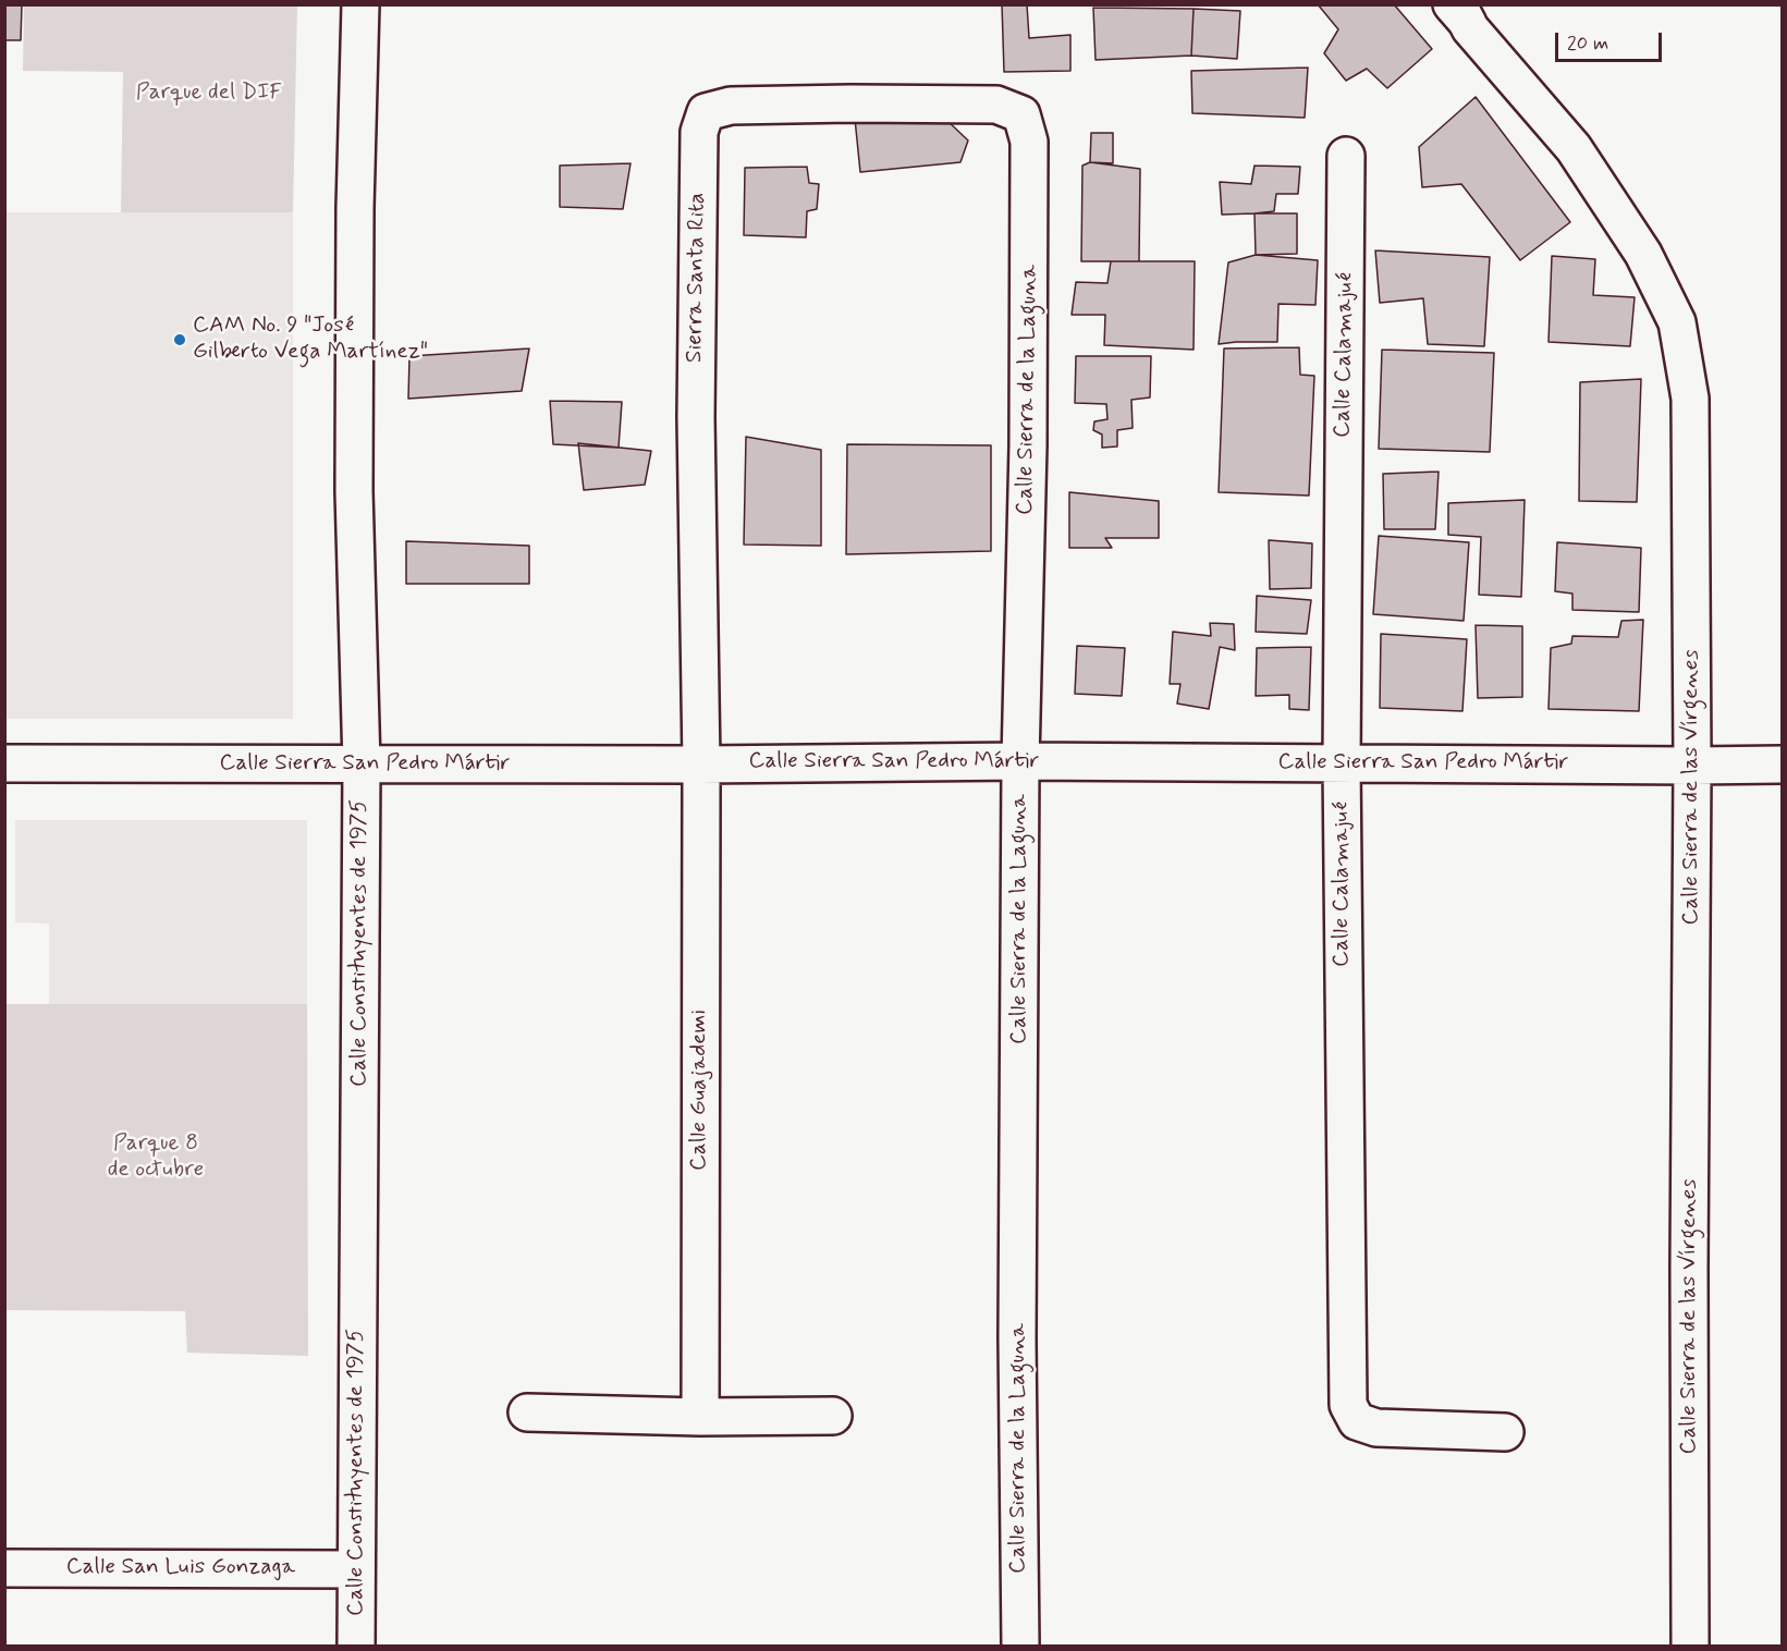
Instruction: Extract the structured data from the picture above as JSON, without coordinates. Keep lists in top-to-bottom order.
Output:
{
  "streets": {
    "street": [
      "Sierra Santa Rita",
      "Calle Calamajué",
      "Calle Sierra de la Laguna",
      "Calle Sierra San Pedro Mártir",
      "Calle Sierra de las Vírgenes",
      "Calle Constituyentes de 1975",
      "Calle Guajademi",
      "Calle San Luis Gonzaga"
    ]
  },
  "crossings": [
    ["Sierra Santa Rita", "Calle Sierra de la Laguna"],
    ["Sierra Santa Rita", "Calle Sierra San Pedro Mártir"],
    ["Sierra Santa Rita", "Calle Guajademi"],
    ["Calle Calamajué", "Calle Sierra San Pedro Mártir"],
    ["Calle Sierra de la Laguna", "Calle Sierra San Pedro Mártir"],
    ["Calle Sierra San Pedro Mártir", "Calle Sierra de las Vírgenes"],
    ["Calle Sierra San Pedro Mártir", "Calle Constituyentes de 1975"],
    ["Calle Sierra San Pedro Mártir", "Calle Guajademi"],
    ["Calle Constituyentes de 1975", "Calle San Luis Gonzaga"]
  ],
  "parks": ["Parque del DIF", "Parque 8 de octubre"],
  "places": ["CAM No. 9 \"José Gilberto Vega Martínez\""],
  "scale_bar": "20 m"
}
